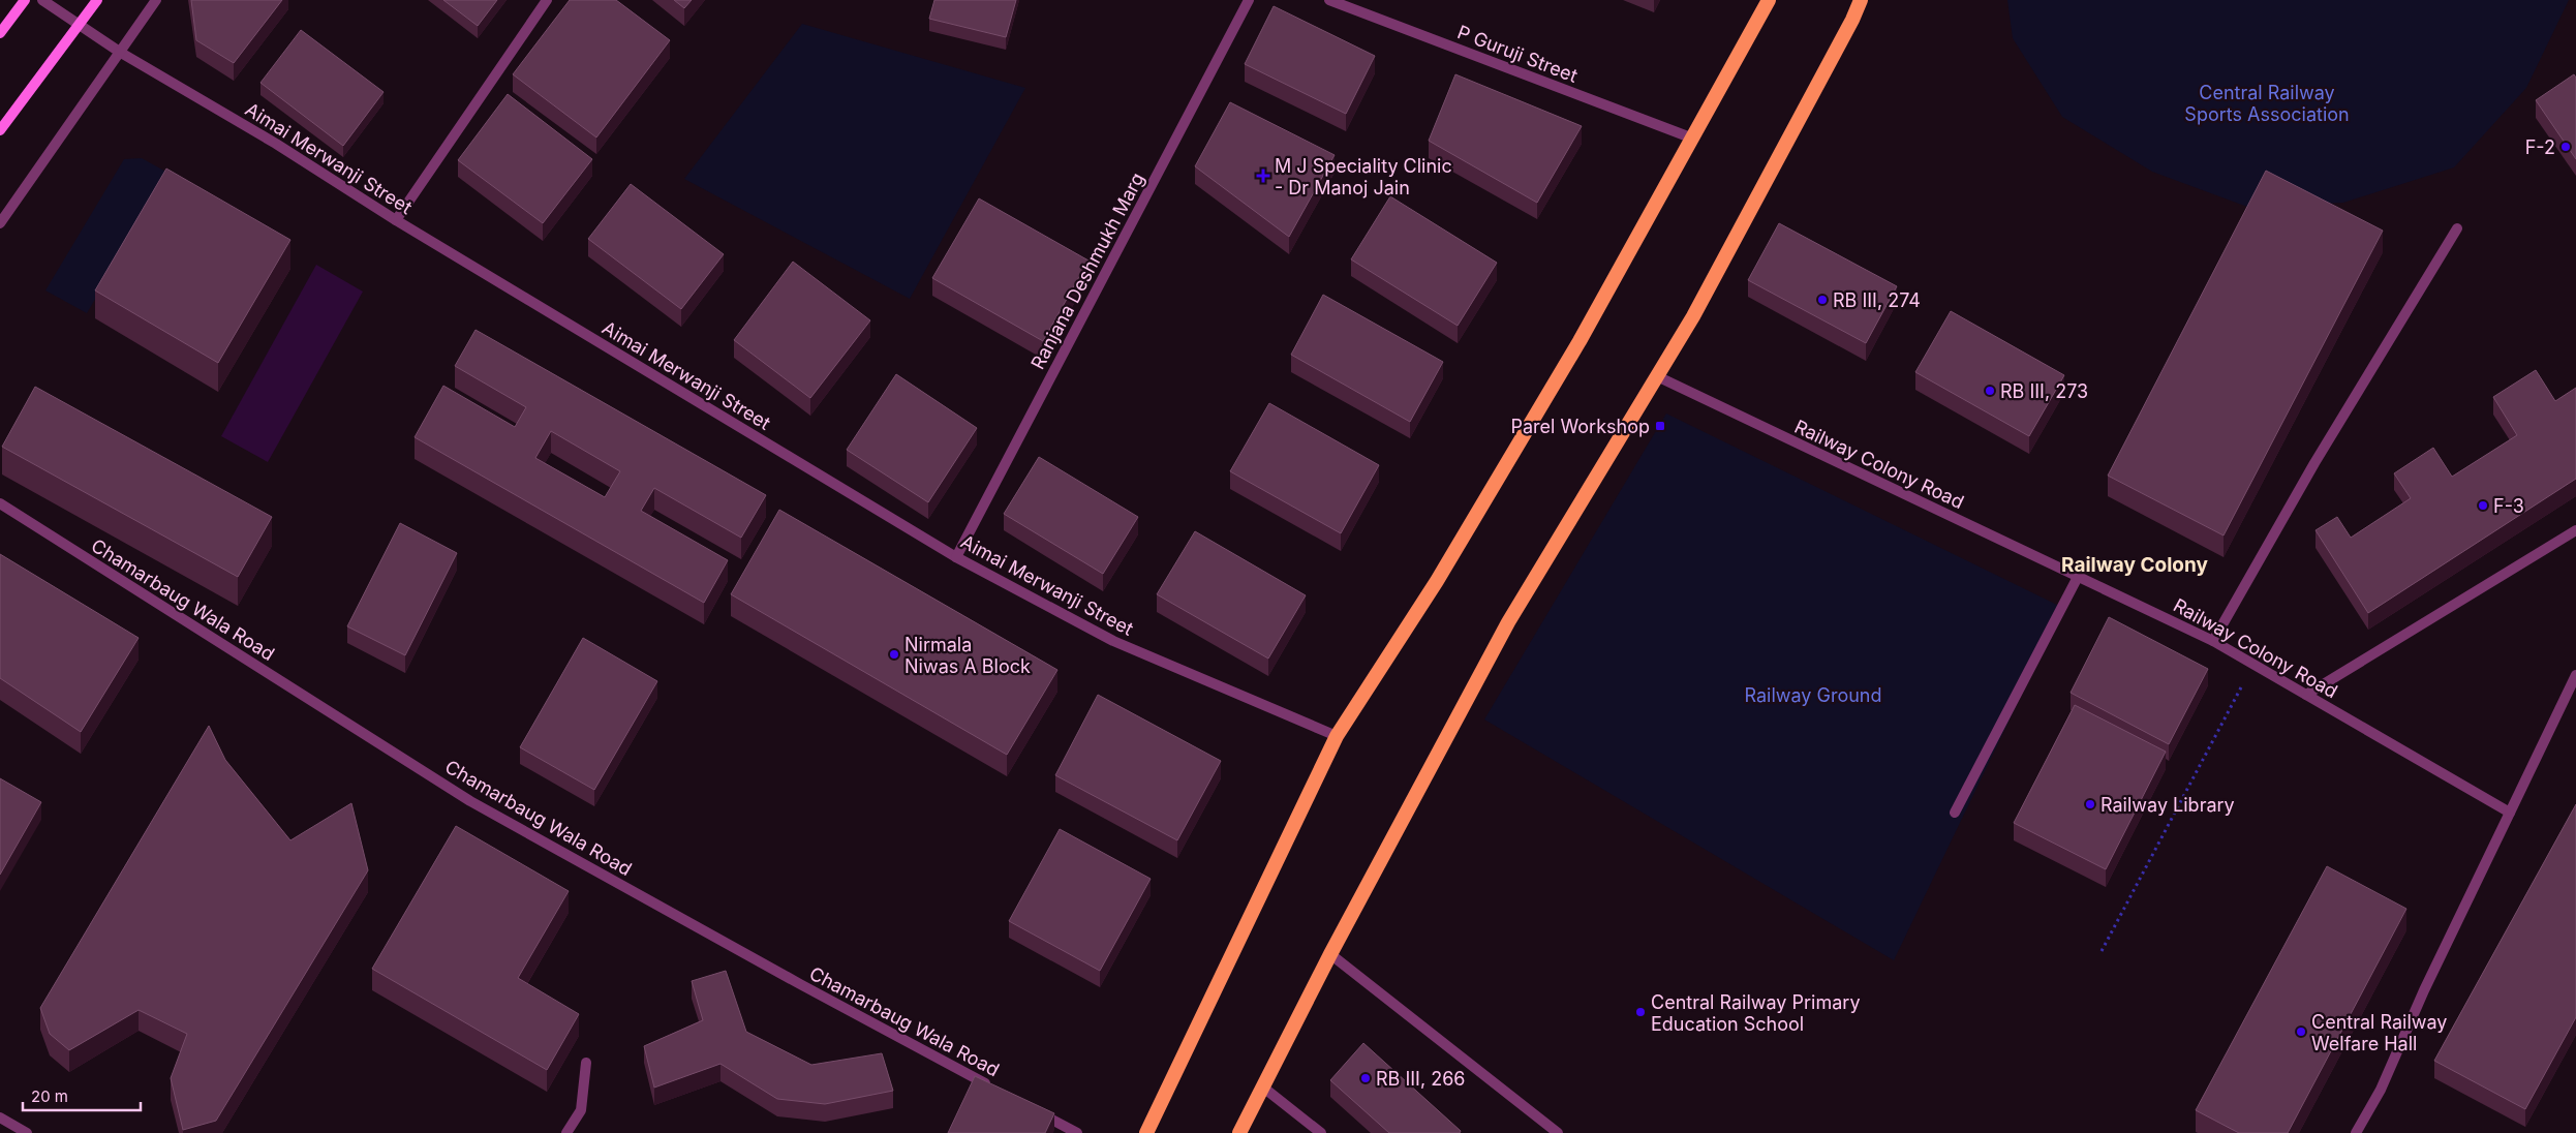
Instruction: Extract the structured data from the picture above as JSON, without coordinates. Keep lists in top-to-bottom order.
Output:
{
  "streets": {
    "street": [
      "P Guruji Street",
      "Aimai Merwanji Street",
      "Ranjana Deshmukh Marg",
      "Railway Colony Road",
      "Chamarbaug Wala Road"
    ]
  },
  "crossings": [
    ["Aimai Merwanji Street", "Ranjana Deshmukh Marg"]
  ],
  "districts": ["Railway Colony"],
  "parks": ["Central Railway Sports Association", "Railway Ground"],
  "places": {
    "other": [
      "F-2",
      "RB III, 274",
      "RB III, 273",
      "F-3",
      "Nirmala Niwas A Block",
      "Railway Library",
      "Central Railway Primary Education School",
      "Central Railway Welfare Hall",
      "RB III, 266"
    ],
    "health": ["M J Speciality Clinic - Dr Manoj Jain"],
    "transit": ["Parel Workshop"]
  },
  "scale_bar": "20 m"
}
